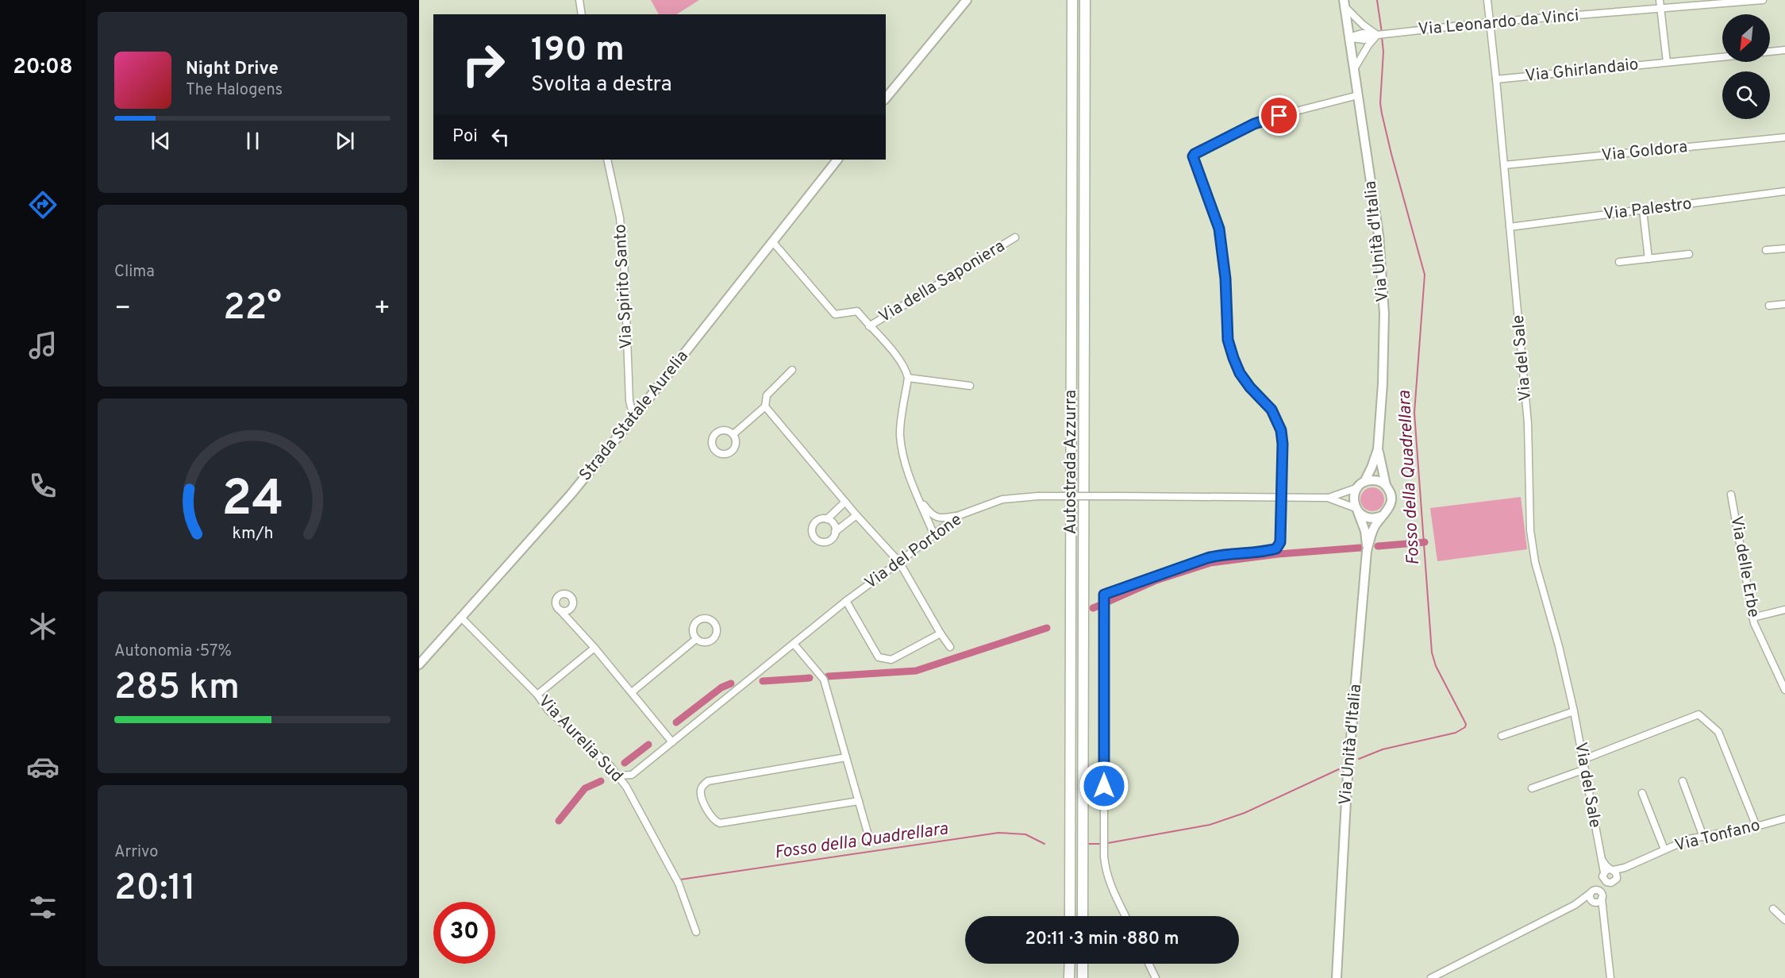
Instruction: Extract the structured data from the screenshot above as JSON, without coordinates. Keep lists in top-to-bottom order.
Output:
{
  "streets": {
    "highway": ["Autostrada Azzurra"],
    "main road": ["Via Unità d'Italia", "Strada Statale Aurelia"],
    "street": [
      "Via Leonardo da Vinci",
      "Via Ghirlandaio",
      "Via Goldora",
      "Via Palestro",
      "Via della Saponiera",
      "Via Spirito Santo",
      "Via del Sale",
      "Via del Portone",
      "Via delle Erbe",
      "Via Aurelia Sud",
      "Via Tonfano"
    ]
  },
  "crossings": [
    ["Via Leonardo da Vinci", "Via Unità d'Italia"],
    ["Via Leonardo da Vinci", "Via del Sale"],
    ["Via Ghirlandaio", "Via del Sale"],
    ["Via Goldora", "Via del Sale"],
    ["Via Palestro", "Via del Sale"],
    ["Via Unità d'Italia", "Via del Portone"],
    ["Via della Saponiera", "Strada Statale Aurelia"],
    ["Via Spirito Santo", "Strada Statale Aurelia"],
    ["Via del Sale", "Via Tonfano"],
    ["Strada Statale Aurelia", "Via Aurelia Sud"],
    ["Via del Portone", "Via Aurelia Sud"]
  ],
  "water": ["Fosso della Quadrellara"],
  "north": "bottom left",
  "page": {
    "tabs": "20:08",
    "turn": ["190 m", "Svolta a destra"],
    "song": ["Night Drive", "The Halogens"],
    "then": "Poi",
    "tile": [
      "Clima",
      ["Autonomia · 57%", "285 km"],
      ["Arrivo", "20:11"]
    ],
    "heat": ["−", "22°", "+"],
    "limit": "30",
    "trip": "20:11 · 3 min · 880 m",
    "gauge": ["24", "km/h"]
  }
}
